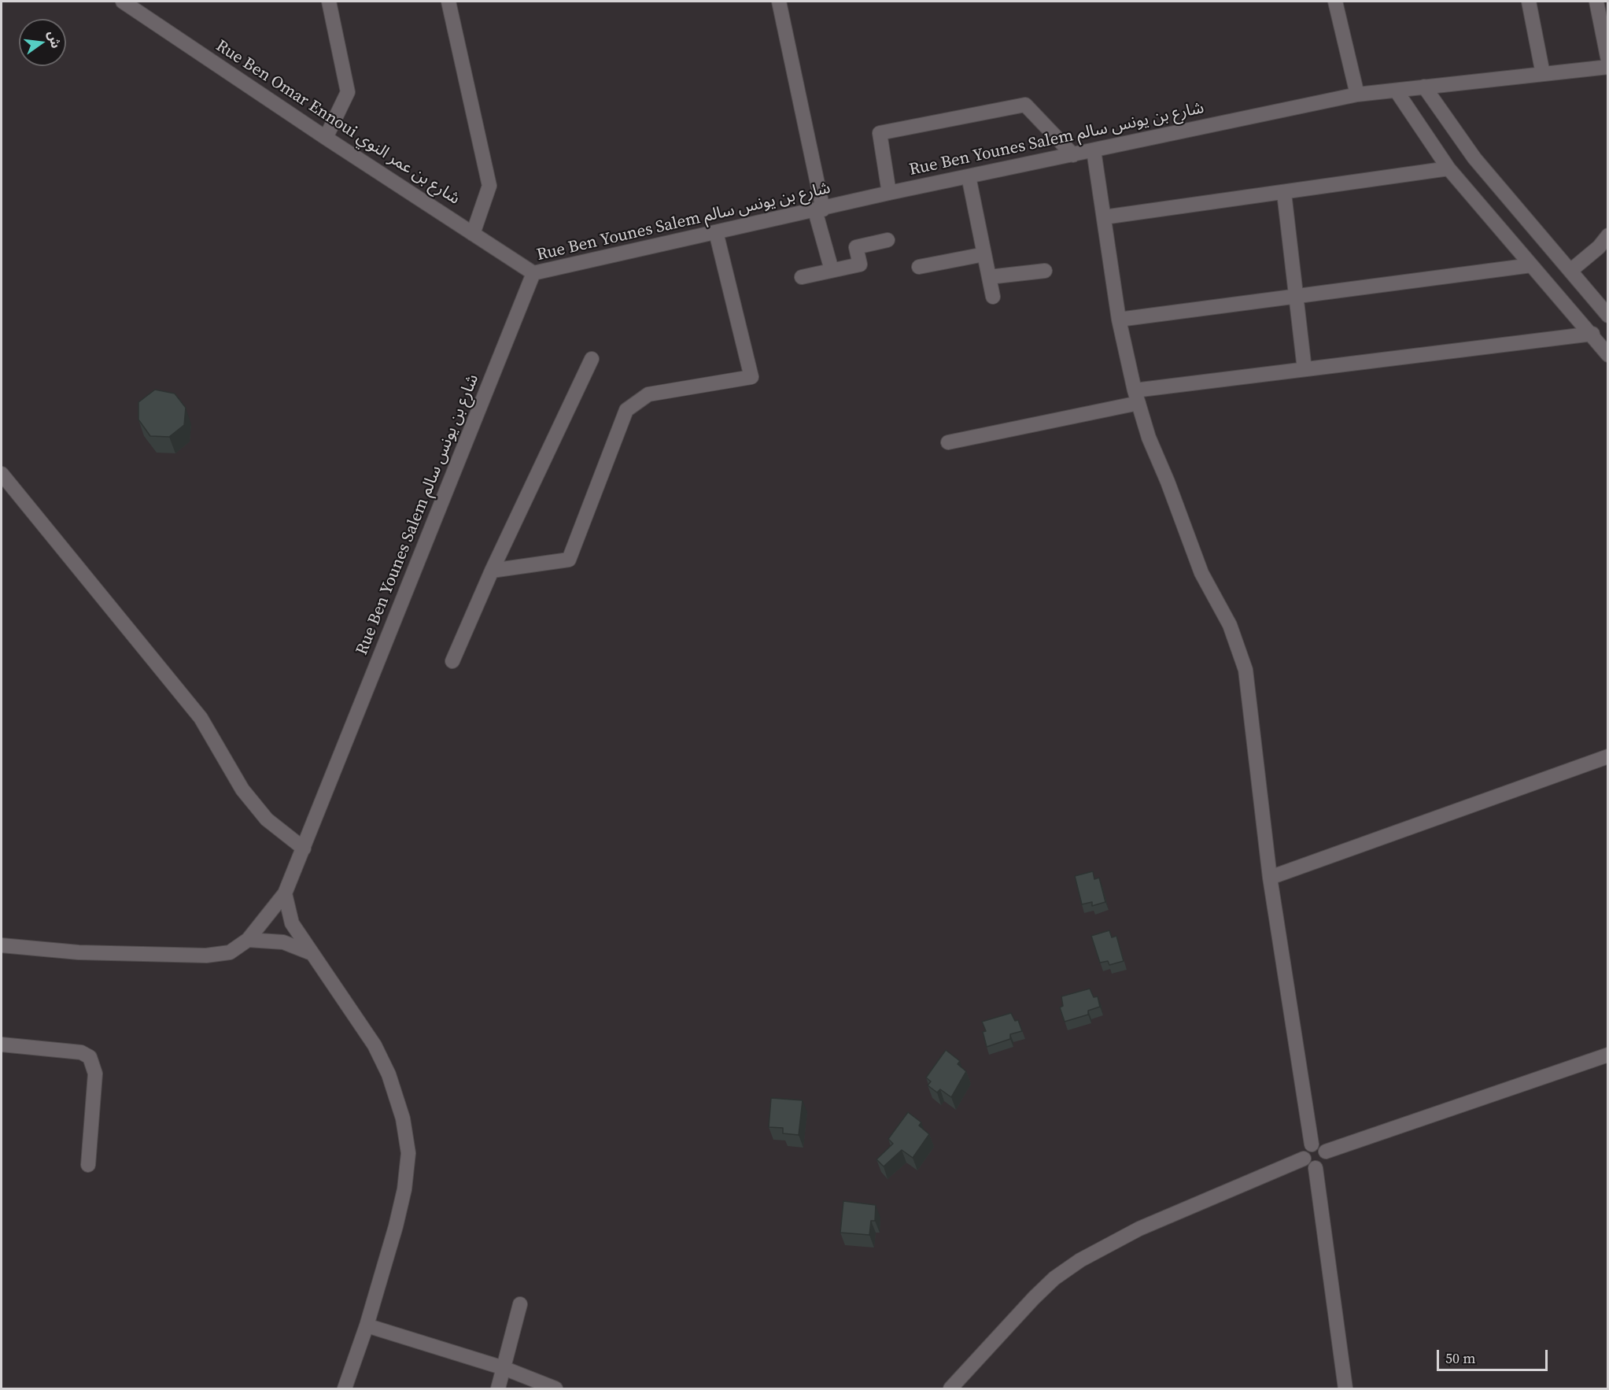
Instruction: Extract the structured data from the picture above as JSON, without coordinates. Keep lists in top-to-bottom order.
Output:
{
  "streets": {
    "street": ["Rue Ben Omar Ennoui شارع بن عمر النوي", "Rue Ben Younes Salem شارع بن يونس سالم"]
  },
  "crossings": [
    ["Rue Ben Omar Ennoui شارع بن عمر النوي", "Rue Ben Younes Salem شارع بن يونس سالم"]
  ],
  "scale_bar": "50 m",
  "north": "right"
}
